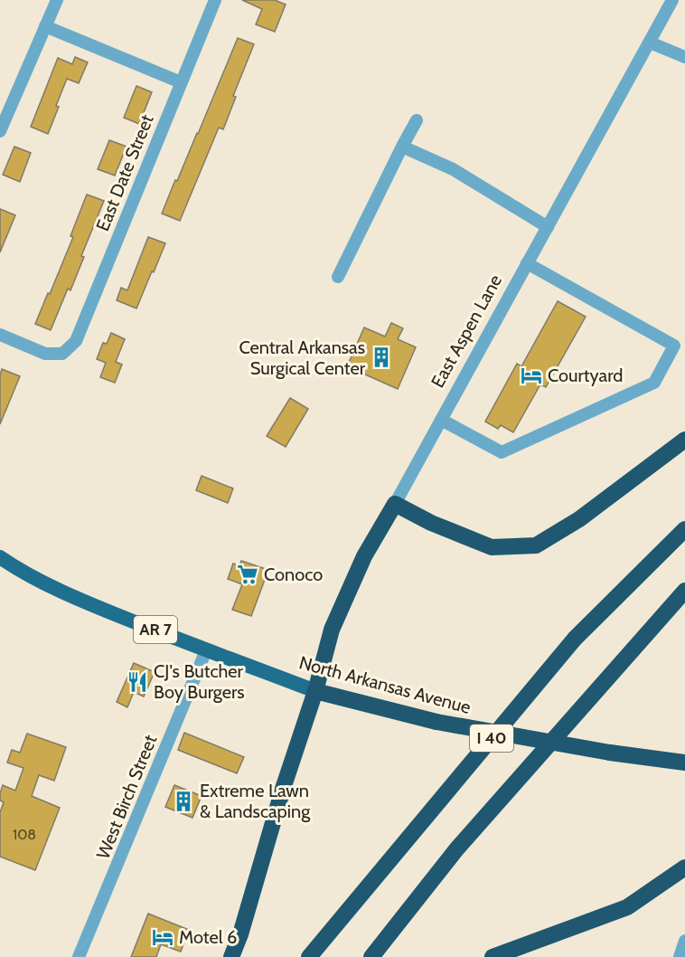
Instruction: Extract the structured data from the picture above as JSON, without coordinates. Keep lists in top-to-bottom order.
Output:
{
  "streets": {
    "highway": [
      "East Aspen Lane",
      "AR 7",
      "North Arkansas Avenue",
      "I 40"
    ],
    "street": ["East Date Street", "West Birch Street"]
  },
  "crossings": [
    ["East Aspen Lane", "North Arkansas Avenue"],
    ["North Arkansas Avenue", "West Birch Street"]
  ],
  "places": {
    "building": ["Central Arkansas Surgical Center", "Extreme Lawn & Landscaping"],
    "hotel": ["Courtyard", "Motel 6"],
    "supermarket": ["Conoco"],
    "restaurant": ["CJ's Butcher Boy Burgers"]
  },
  "house_numbers": ["108"]
}
